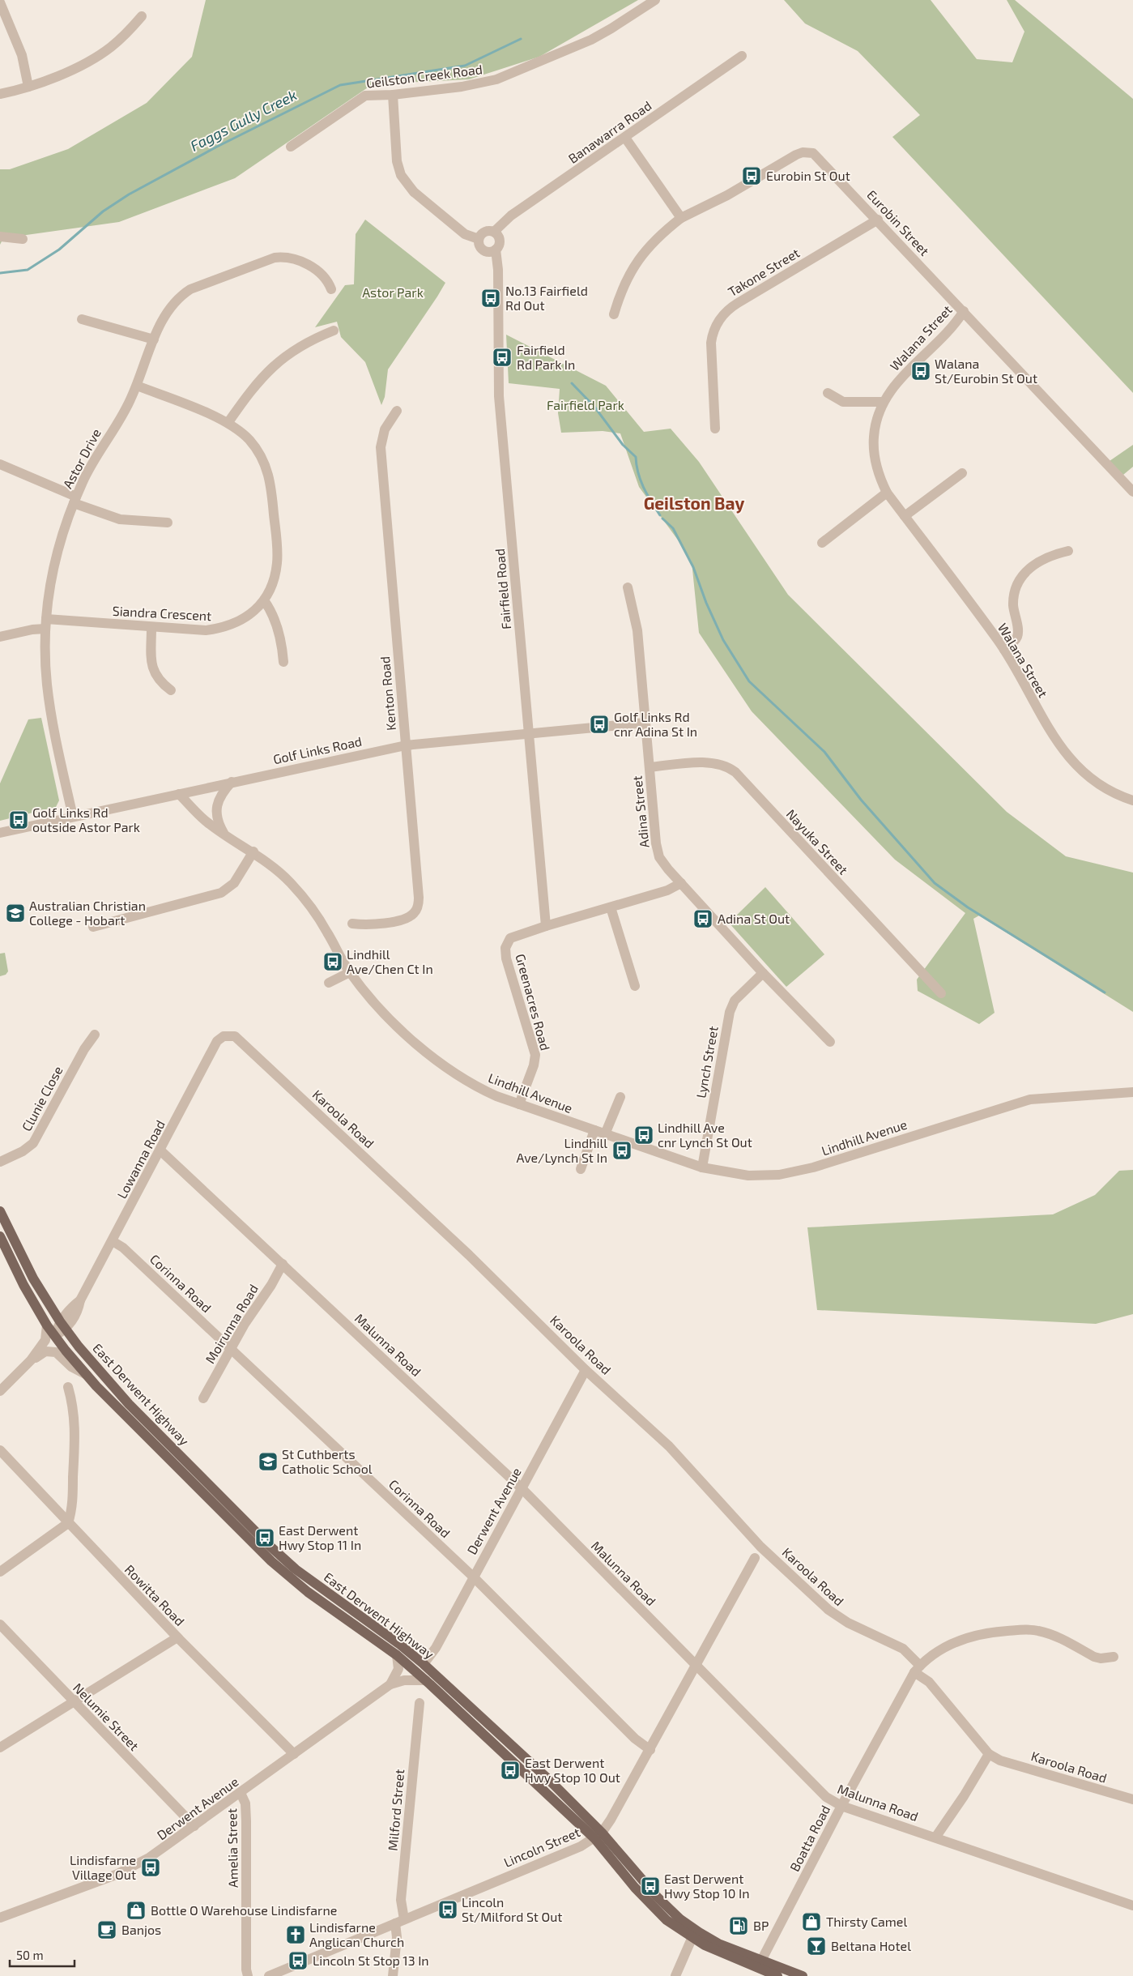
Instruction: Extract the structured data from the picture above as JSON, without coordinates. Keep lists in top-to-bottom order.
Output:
{
  "streets": {
    "main road": ["East Derwent Highway"],
    "street": [
      "Geilston Creek Road",
      "Banawarra Road",
      "Eurobin Street",
      "Takone Street",
      "Walana Street",
      "Astor Drive",
      "Fairfield Road",
      "Siandra Crescent",
      "Kenton Road",
      "Golf Links Road",
      "Adina Street",
      "Nayuka Street",
      "Greenacres Road",
      "Lynch Street",
      "Lindhill Avenue",
      "Clunie Close",
      "Karoola Road",
      "Lowanna Road",
      "Corinna Road",
      "Moirunna Road",
      "Malunna Road",
      "Derwent Avenue",
      "Rowitta Road",
      "Nelumie Street",
      "Milford Street",
      "Boatta Road",
      "Lincoln Street",
      "Amelia Street"
    ]
  },
  "crossings": [
    ["Banawarra Road", "Fairfield Road"],
    ["Eurobin Street", "Takone Street"],
    ["Eurobin Street", "Walana Street"],
    ["Astor Drive", "Siandra Crescent"],
    ["Astor Drive", "Golf Links Road"],
    ["Fairfield Road", "Golf Links Road"],
    ["Fairfield Road", "Greenacres Road"],
    ["Kenton Road", "Golf Links Road"],
    ["Golf Links Road", "Adina Street"],
    ["Golf Links Road", "Lindhill Avenue"],
    ["Adina Street", "Nayuka Street"],
    ["Adina Street", "Greenacres Road"],
    ["Adina Street", "Lynch Street"],
    ["Greenacres Road", "Lindhill Avenue"],
    ["Lynch Street", "Lindhill Avenue"],
    ["Karoola Road", "Lowanna Road"],
    ["Karoola Road", "Derwent Avenue"],
    ["Karoola Road", "Boatta Road"],
    ["Lowanna Road", "Corinna Road"],
    ["Lowanna Road", "Malunna Road"],
    ["Lowanna Road", "East Derwent Highway"],
    ["Corinna Road", "Moirunna Road"],
    ["Corinna Road", "Derwent Avenue"],
    ["Corinna Road", "Lincoln Street"],
    ["Moirunna Road", "Malunna Road"],
    ["Malunna Road", "Derwent Avenue"],
    ["Malunna Road", "Boatta Road"],
    ["Malunna Road", "Lincoln Street"],
    ["East Derwent Highway", "Derwent Avenue"],
    ["East Derwent Highway", "Boatta Road"],
    ["East Derwent Highway", "Lincoln Street"],
    ["Derwent Avenue", "Rowitta Road"],
    ["Derwent Avenue", "Nelumie Street"],
    ["Derwent Avenue", "Amelia Street"],
    ["Milford Street", "Lincoln Street"]
  ],
  "districts": ["Geilston Bay"],
  "water": ["Faggs Gully Creek"],
  "parks": ["Astor Park", "Fairfield Park"],
  "places": {
    "bus stop": [
      "Eurobin St Out",
      "No.13 Fairfield Rd Out",
      "Fairfield Rd Park In",
      "Walana St/Eurobin St Out",
      "Golf Links Rd cnr Adina St In",
      "Golf Links Rd outside Astor Park",
      "Adina St Out",
      "Lindhill Ave/Chen Ct In",
      "Lindhill Ave cnr Lynch St Out",
      "Lindhill Ave/Lynch St In",
      "East Derwent Hwy Stop 11 In",
      "East Derwent Hwy Stop 10 Out",
      "Lindisfarne Village Out",
      "East Derwent Hwy Stop 10 In",
      "Lincoln St/Milford St Out",
      "Lincoln St Stop 13 In"
    ],
    "school or university": ["Australian Christian College - Hobart", "St Cuthberts Catholic School"],
    "shop": ["Bottle O Warehouse Lindisfarne", "Thirsty Camel"],
    "fuel station": ["BP"],
    "cafe": ["Banjos"],
    "church": ["Lindisfarne Anglican Church"],
    "bar": ["Beltana Hotel"]
  },
  "scale_bar": "50 m"
}
